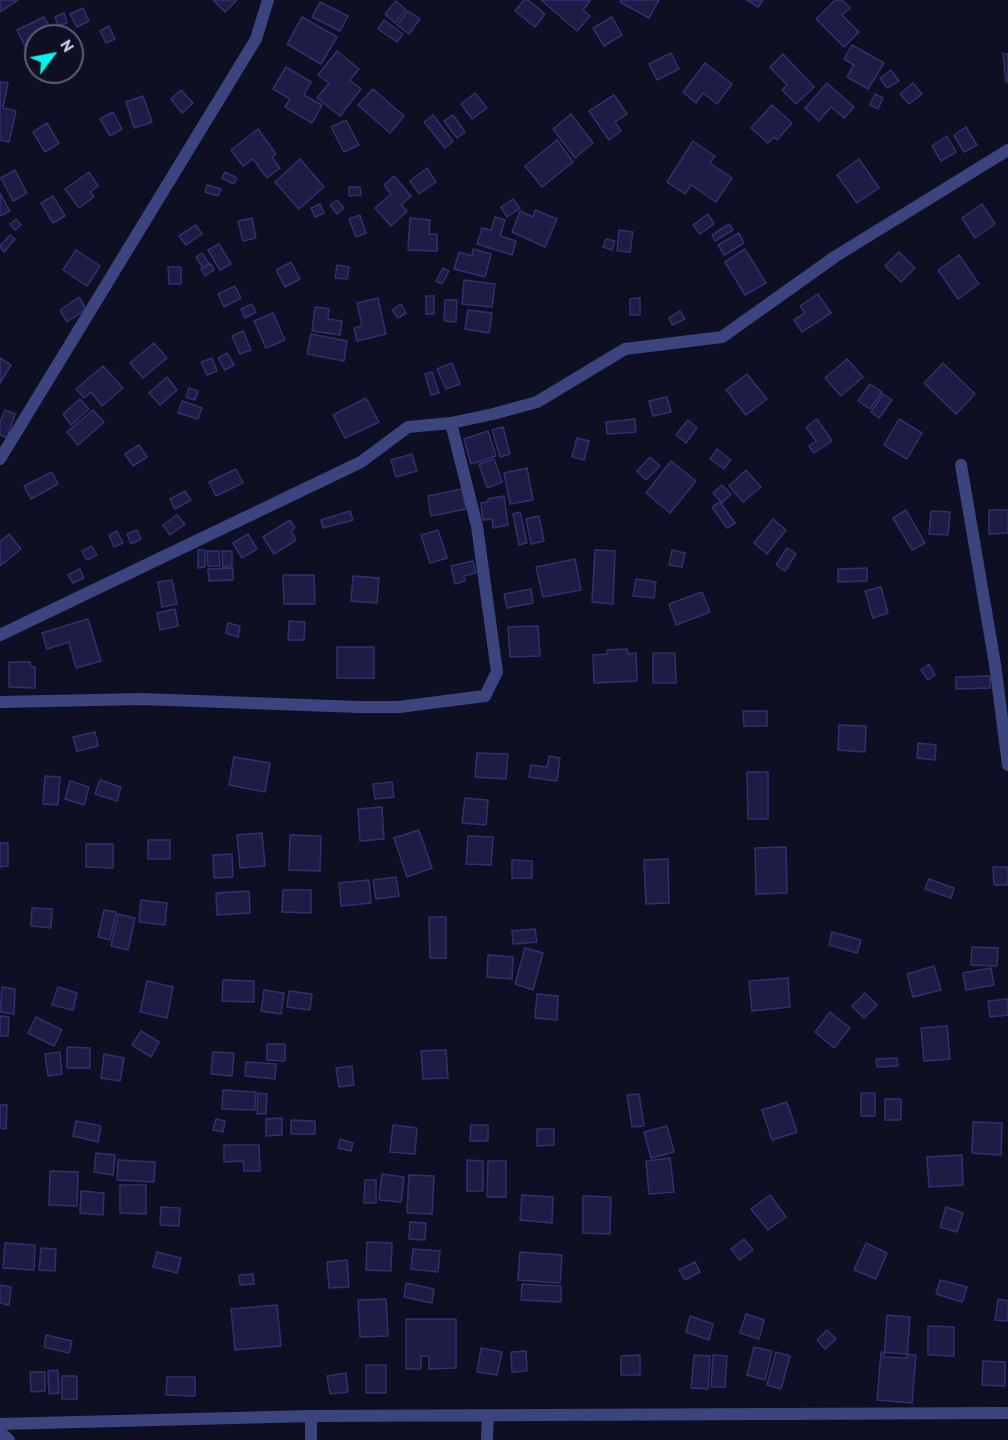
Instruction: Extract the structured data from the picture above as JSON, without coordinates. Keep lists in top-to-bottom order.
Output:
{
  "north": "top right"
}
